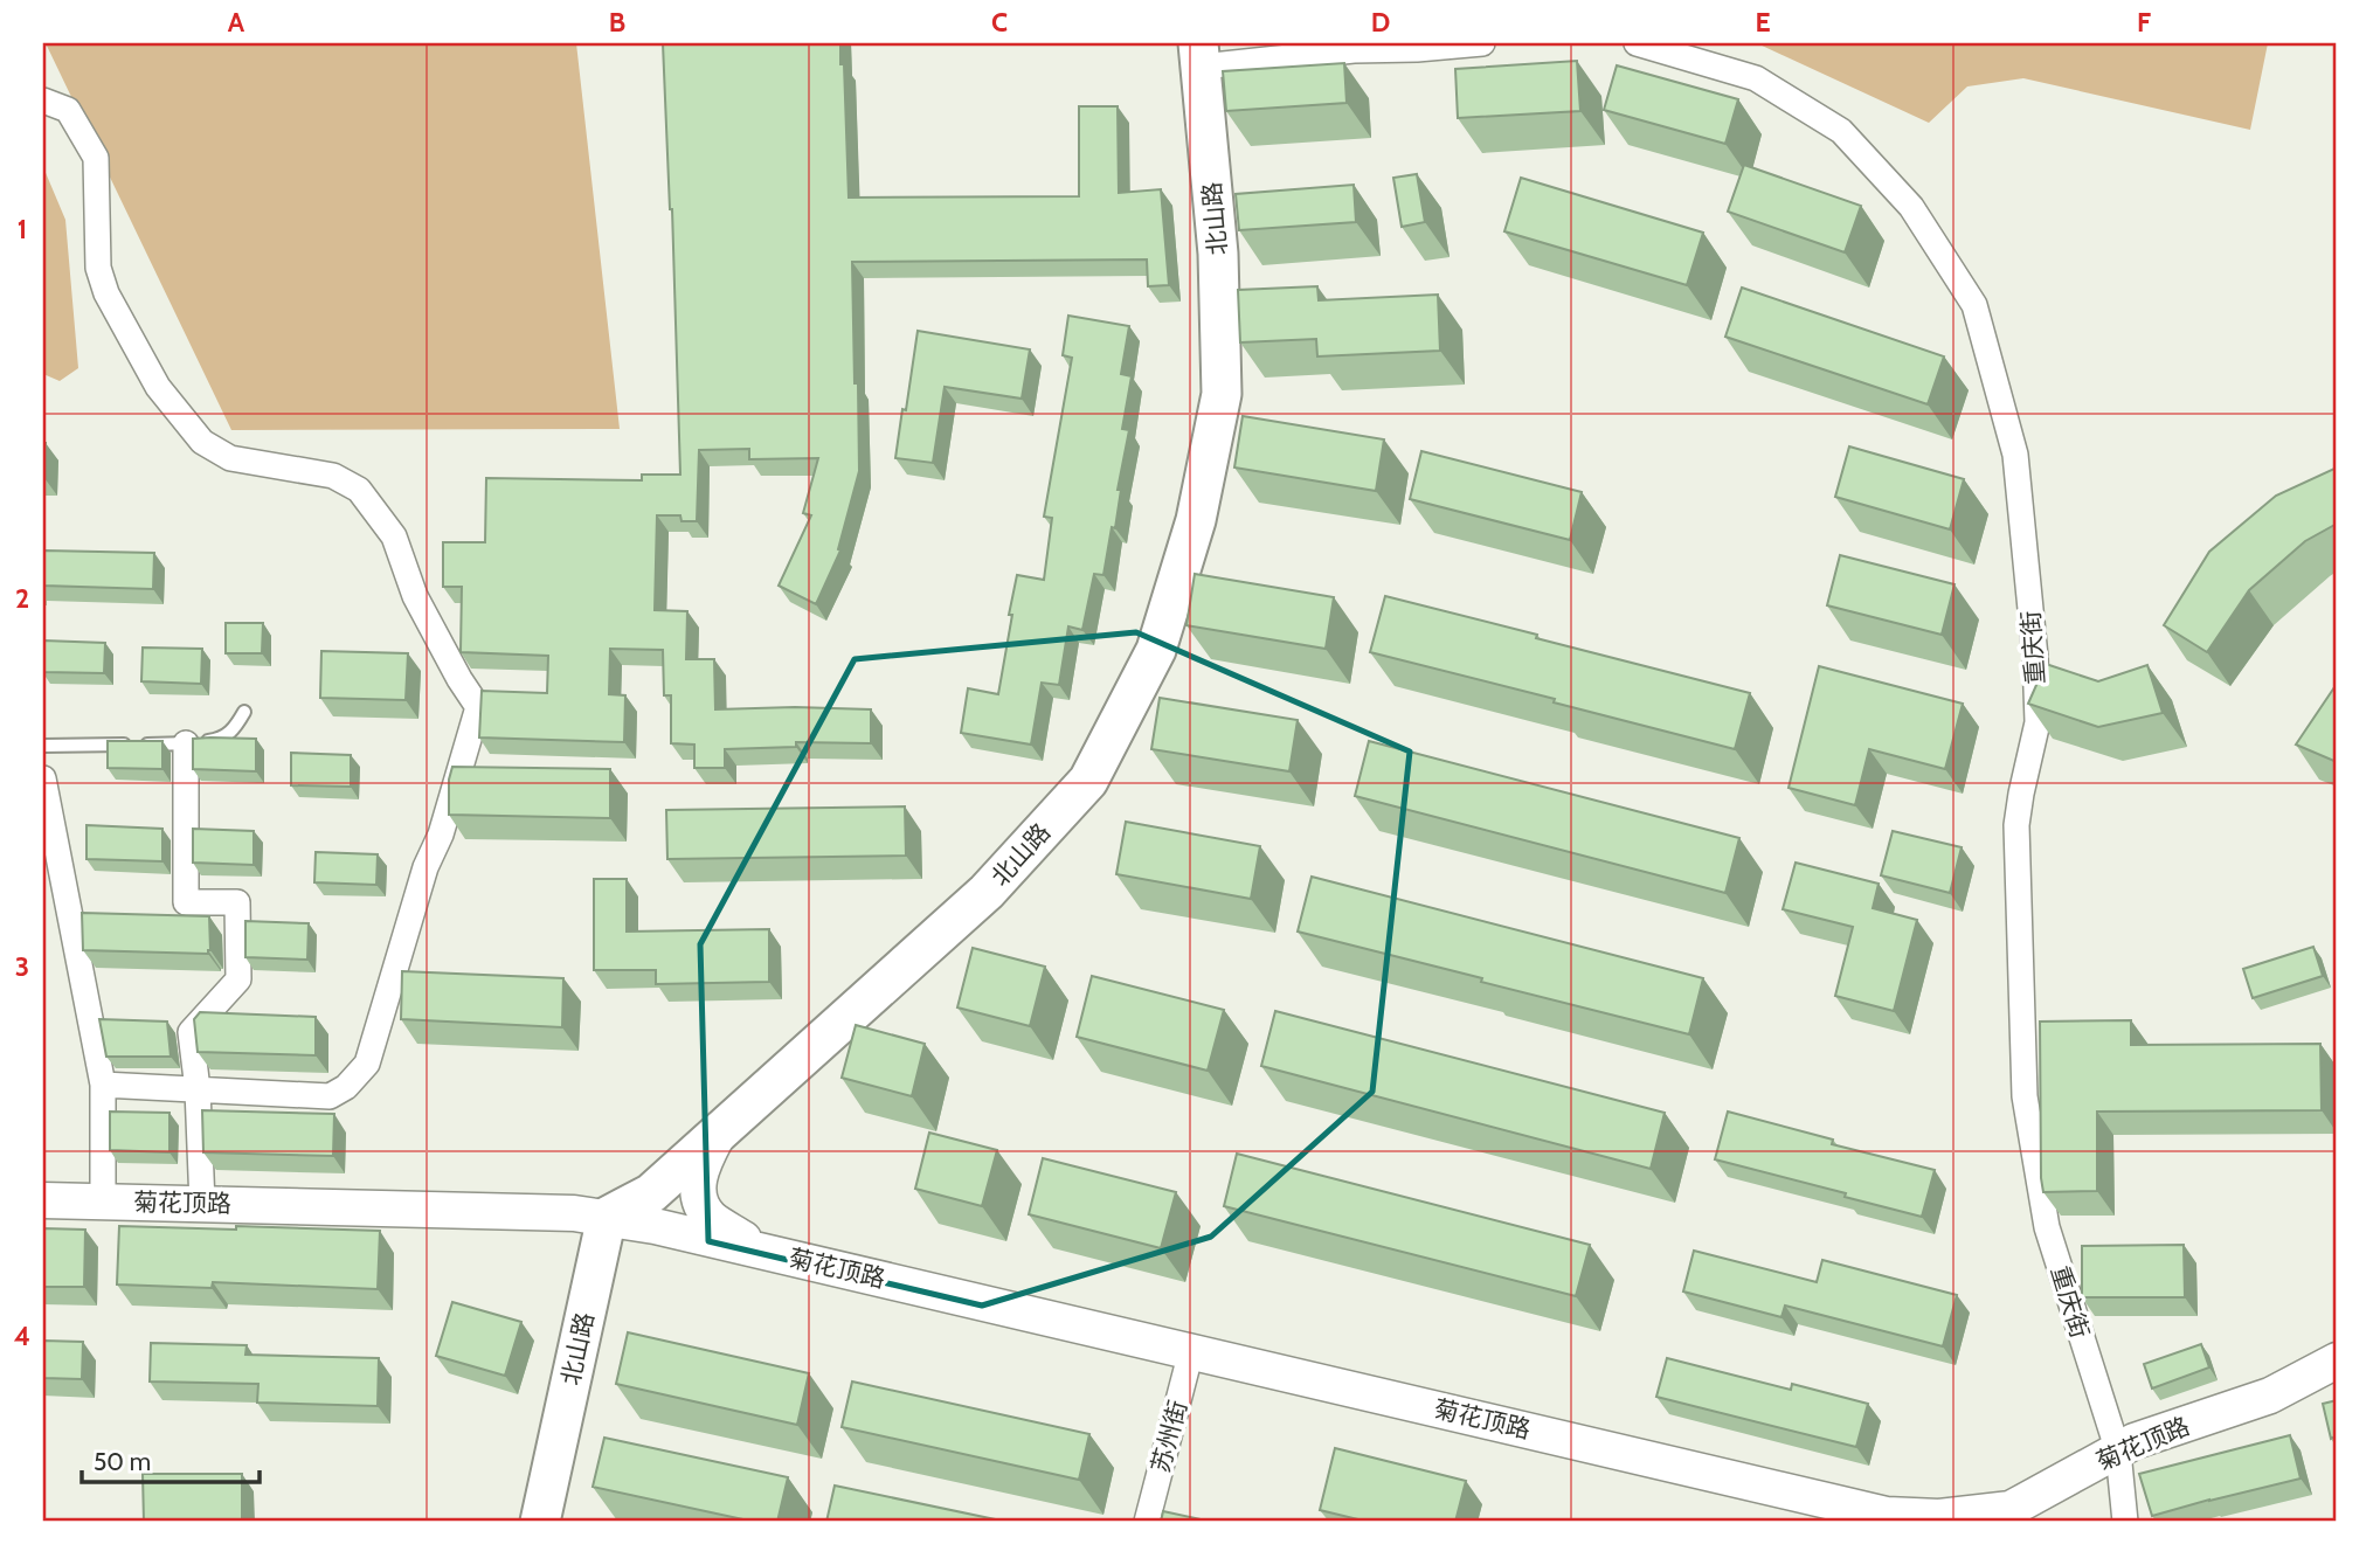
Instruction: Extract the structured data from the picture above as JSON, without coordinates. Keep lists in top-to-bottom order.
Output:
{
  "streets": {
    "main road": ["北山路"],
    "street": ["重庆街", "菊花顶路", "苏州街"]
  },
  "crossings": [
    ["北山路", "菊花顶路"],
    ["重庆街", "菊花顶路"],
    ["菊花顶路", "苏州街"]
  ],
  "scale_bar": "50 m",
  "grid": {
    "columns": [
      "A",
      "B",
      "C",
      "D",
      "E",
      "F"
    ],
    "rows": [
      "1",
      "2",
      "3",
      "4"
    ]
  }
}
